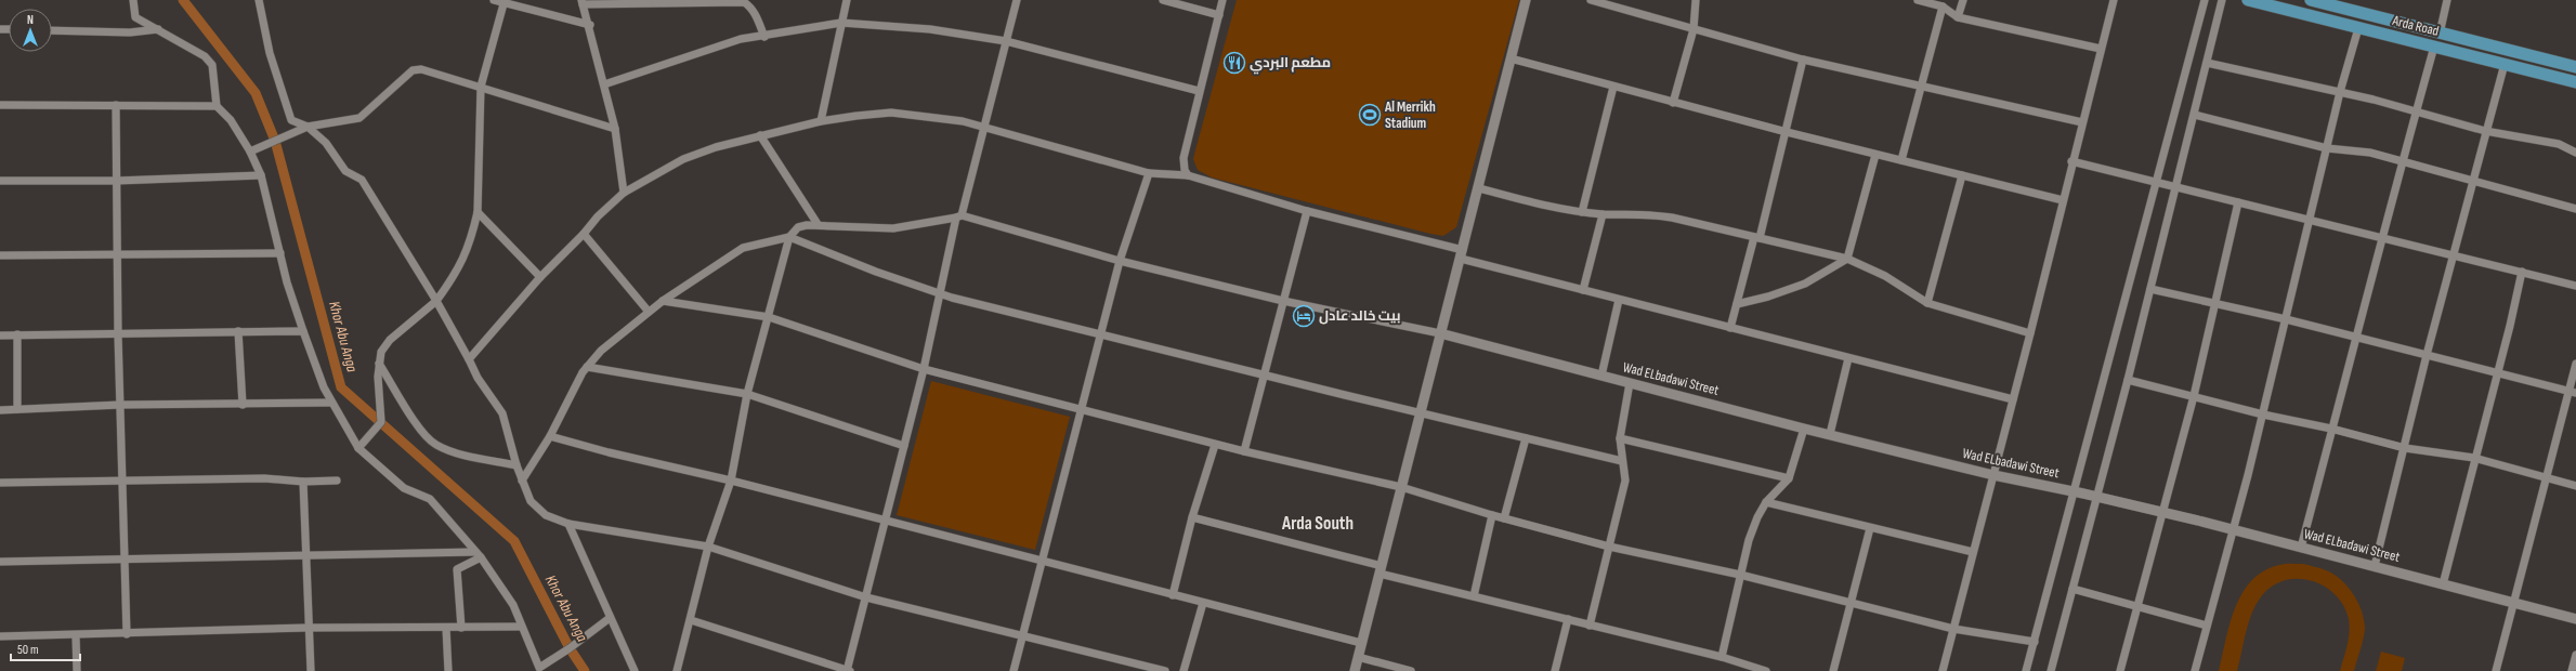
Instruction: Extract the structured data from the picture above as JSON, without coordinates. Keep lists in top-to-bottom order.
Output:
{
  "streets": {
    "main road": ["Arda Road"],
    "street": ["Wad ELbadawi Street"]
  },
  "districts": ["Arda South"],
  "water": ["Khor Abu Anga"],
  "places": {
    "restaurant": ["مطعم البردي"],
    "sports": ["Al Merrikh Stadium"],
    "hotel": ["بيت خالد عادل"]
  },
  "scale_bar": "50 m",
  "north": "top"
}
